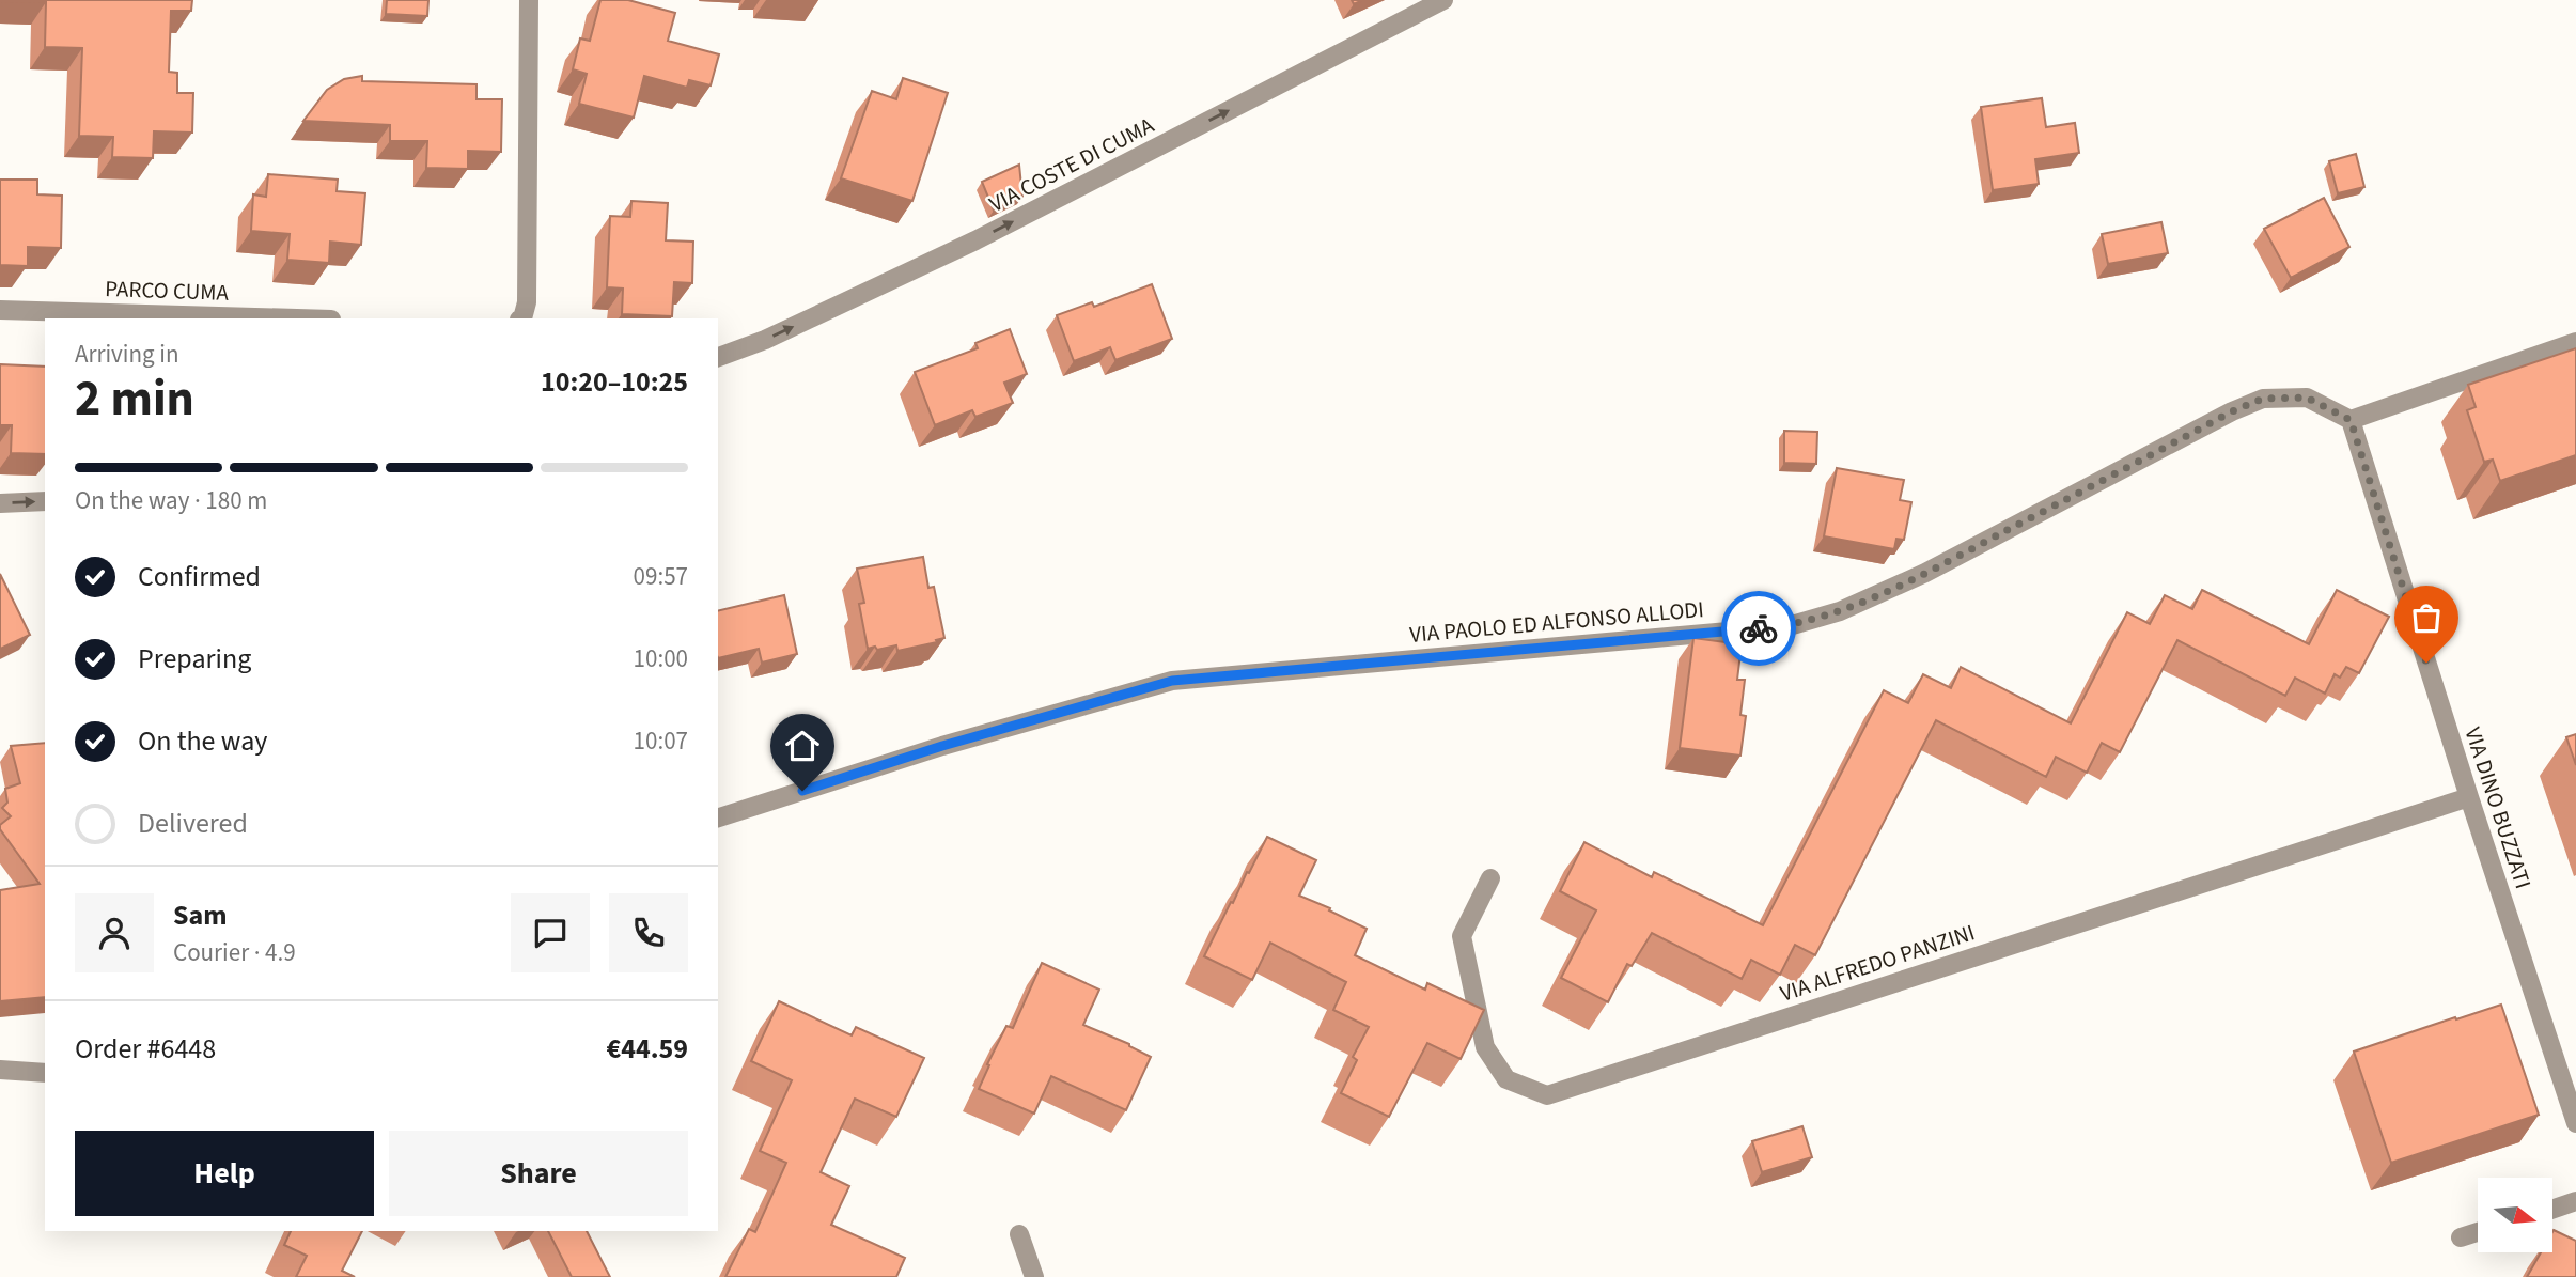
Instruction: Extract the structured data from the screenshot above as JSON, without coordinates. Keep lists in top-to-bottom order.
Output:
{
  "streets": {
    "street": [
      "VIA COSTE DI CUMA",
      "PARCO CUMA",
      "VIA PAOLO ED ALFONSO ALLODI",
      "VIA DINO BUZZATI",
      "VIA ALFREDO PANZINI"
    ]
  },
  "crossings": [
    ["VIA PAOLO ED ALFONSO ALLODI", "VIA DINO BUZZATI"],
    ["VIA DINO BUZZATI", "VIA ALFREDO PANZINI"]
  ],
  "one_way": ["VIA COSTE DI CUMA"],
  "north": "right",
  "page": {
    "heading": ["2 min", "Arriving in", "10:20–10:25"],
    "panel": [
      "Sam",
      "Courier · 4.9",
      "Order #6448",
      "€44.59"
    ],
    "bar": "On the way · 180 m",
    "list": [
      ["Confirmed", "09:57"],
      ["Preparing", "10:00"],
      ["On the way", "10:07"],
      "Delivered"
    ],
    "buttons": ["Help", "Share"]
  }
}
